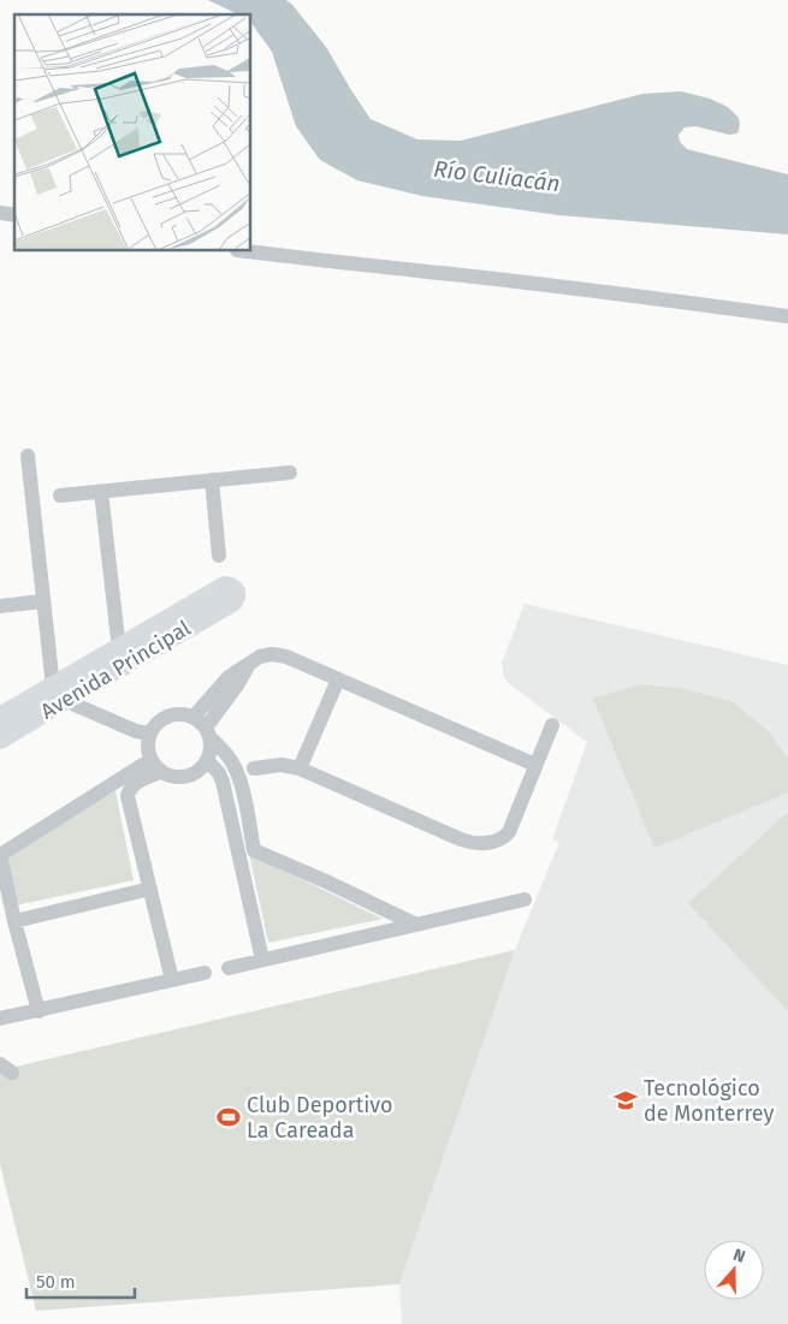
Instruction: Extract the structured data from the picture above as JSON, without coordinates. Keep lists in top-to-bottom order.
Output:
{
  "streets": {
    "street": ["Avenida Principal"]
  },
  "water": ["Río Culiacán"],
  "places": {
    "school or university": ["Tecnológico de Monterrey"],
    "sports": ["Club Deportivo La Careada"]
  },
  "scale_bar": "50 m",
  "north": "top"
}
